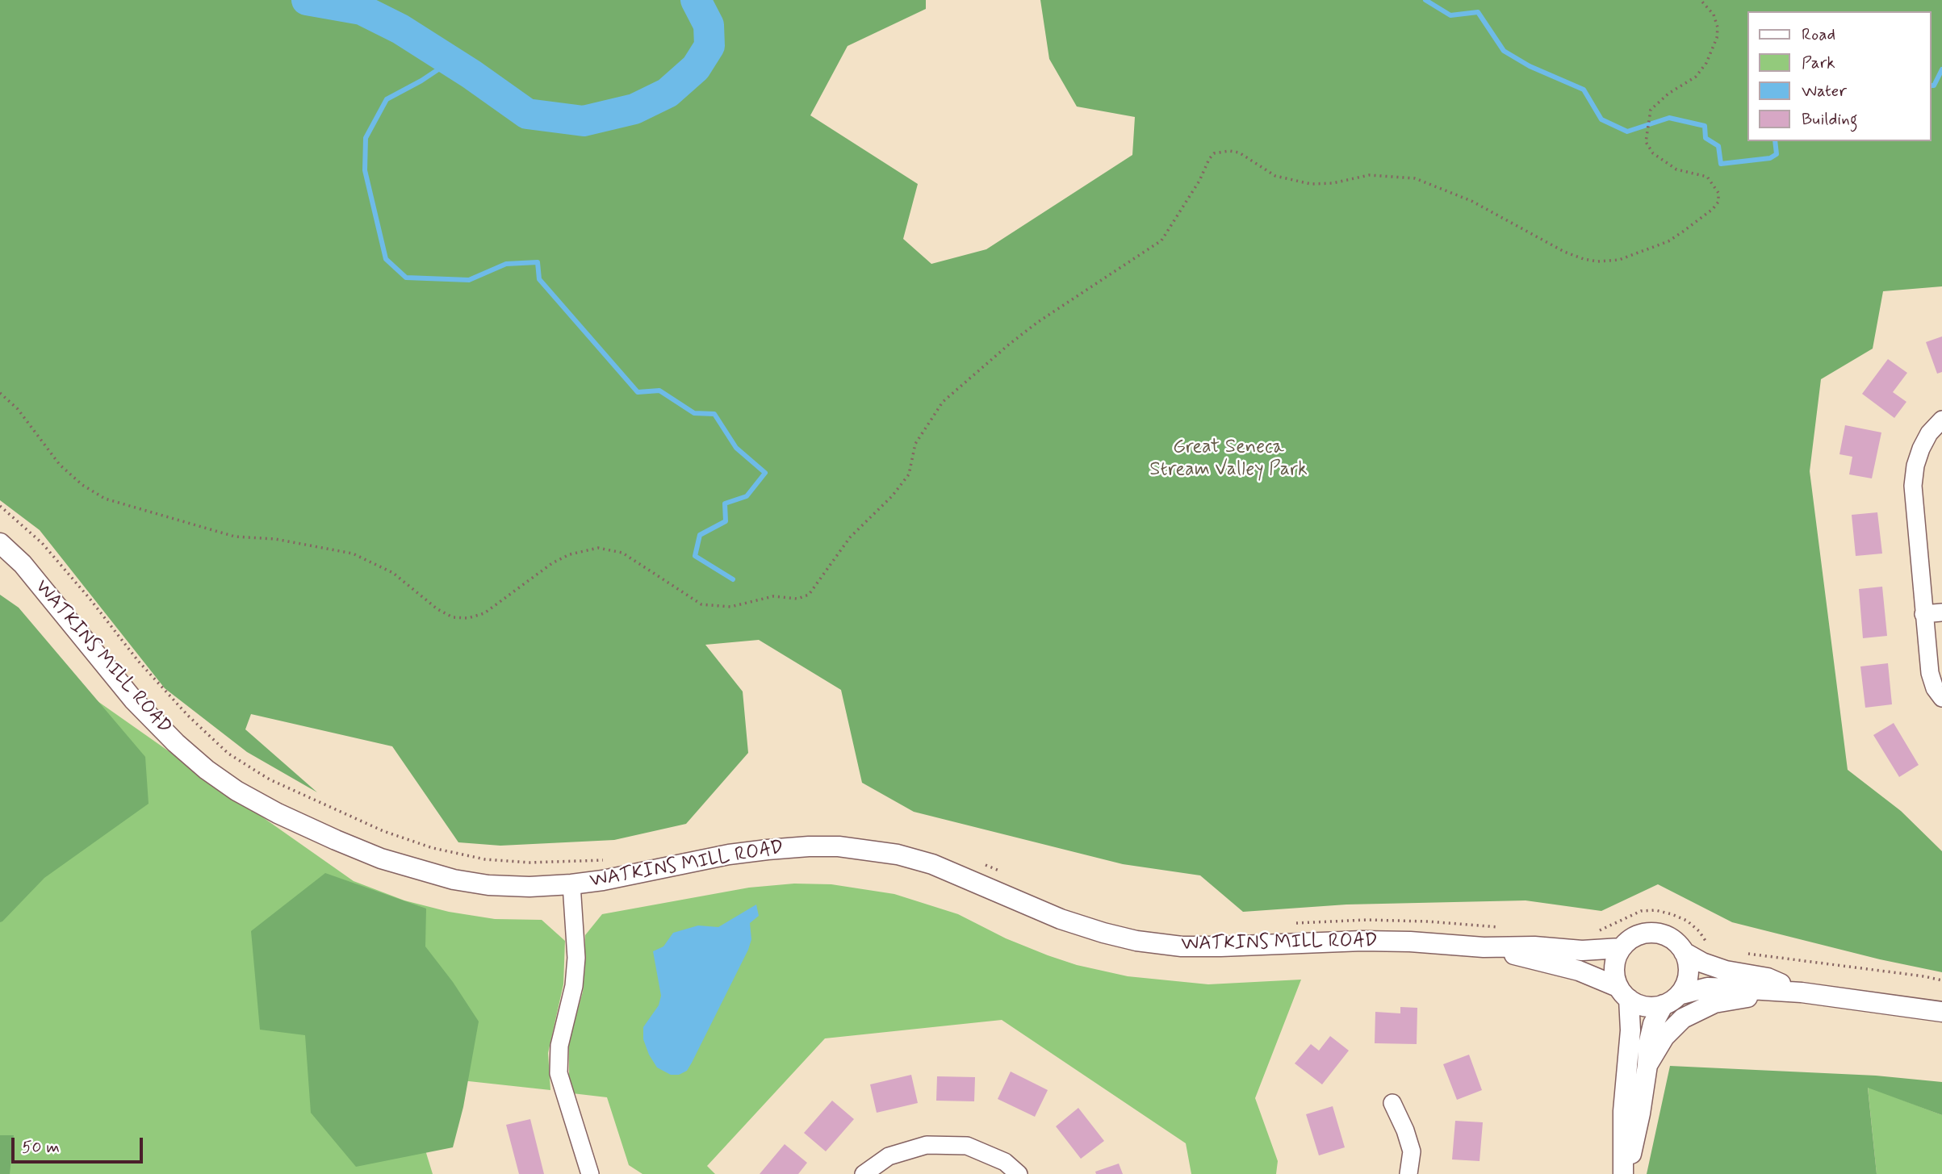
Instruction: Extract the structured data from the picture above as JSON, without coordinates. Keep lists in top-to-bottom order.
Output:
{
  "streets": {
    "street": ["WATKINS MILL ROAD"]
  },
  "parks": ["Great Seneca Stream Valley Park"],
  "legend": [
    "Road",
    "Park",
    "Water",
    "Building"
  ],
  "scale_bar": "50 m"
}
